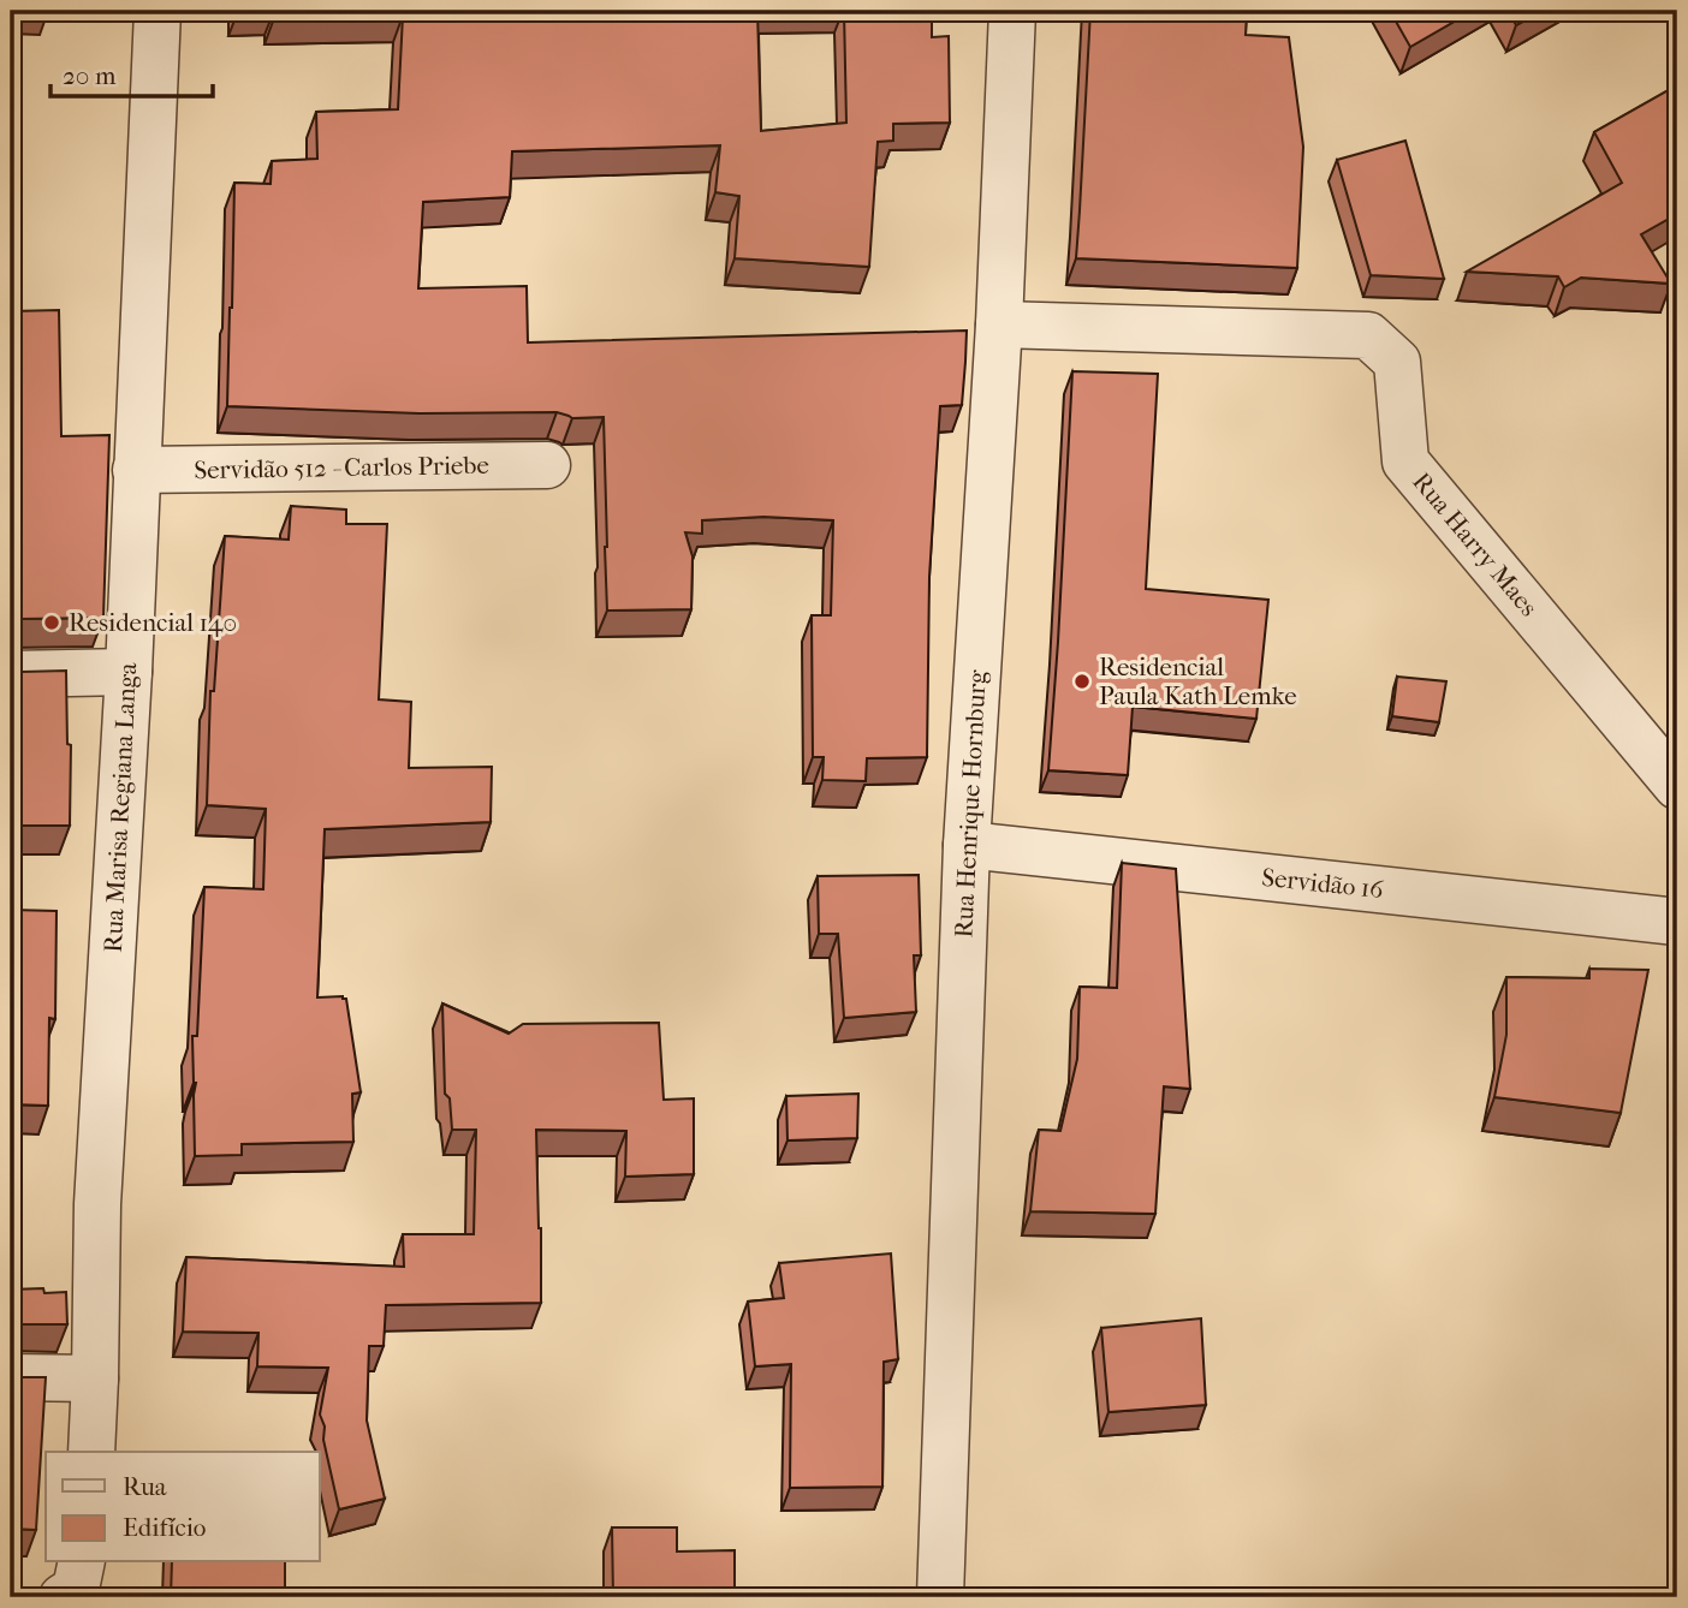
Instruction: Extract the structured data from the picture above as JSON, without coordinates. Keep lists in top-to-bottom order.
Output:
{
  "streets": {
    "street": [
      "Servidão 512 - Carlos Priebe",
      "Rua Harry Maes",
      "Rua Henrique Hornburg",
      "Rua Marisa Regiana Langa",
      "Servidão 16"
    ]
  },
  "crossings": [
    ["Servidão 512 - Carlos Priebe", "Rua Marisa Regiana Langa"],
    ["Rua Harry Maes", "Rua Henrique Hornburg"],
    ["Rua Henrique Hornburg", "Servidão 16"]
  ],
  "places": ["Residencial 140", "Residencial Paula Kath Lemke"],
  "legend": ["Rua", "Edifício"],
  "scale_bar": "20 m"
}
